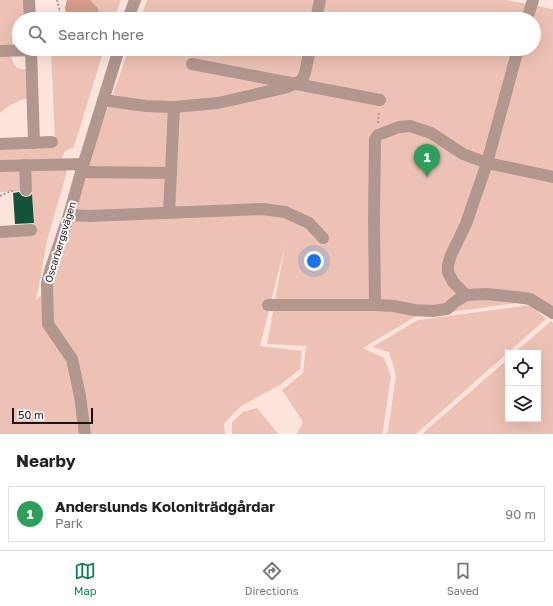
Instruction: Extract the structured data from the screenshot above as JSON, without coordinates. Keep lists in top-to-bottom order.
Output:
{
  "streets": {
    "street": ["Oscarbergsvägen"]
  },
  "scale_bar": "50 m",
  "page": {
    "search": "Search here",
    "pins": "1",
    "scale": "50 m",
    "heading": "Nearby",
    "list": [
      {
        "mark": "1",
        "name": "Anderslunds Koloniträdgårdar",
        "note": "Park",
        "value": "90 m"
      }
    ],
    "nav": ["Map", "Directions", "Saved"]
  }
}
